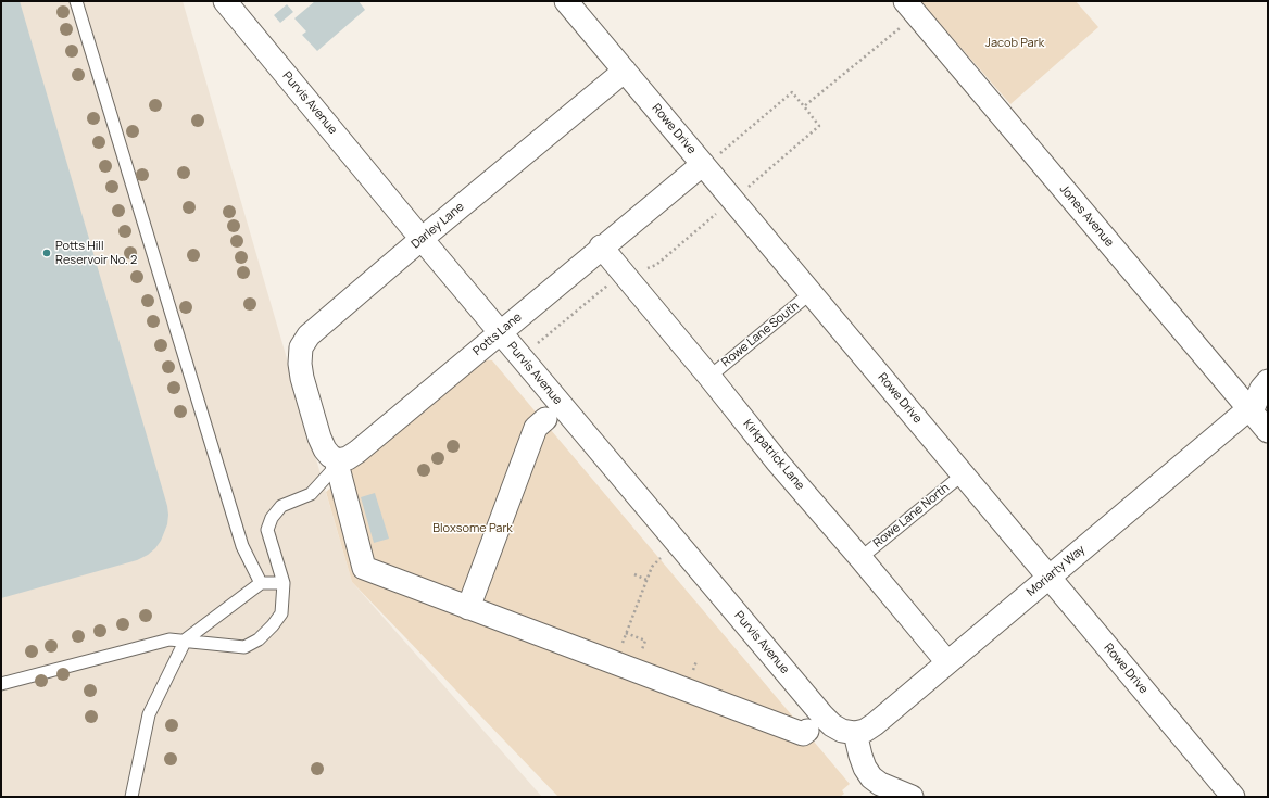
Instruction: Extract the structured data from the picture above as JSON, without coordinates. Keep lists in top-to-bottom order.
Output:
{
  "streets": {
    "street": [
      "Purvis Avenue",
      "Rowe Drive",
      "Jones Avenue",
      "Darley Lane",
      "Potts Lane",
      "Kirkpatrick Lane",
      "Moriarty Way"
    ],
    "lane": ["Rowe Lane South", "Rowe Lane North"]
  },
  "crossings": [
    ["Purvis Avenue", "Darley Lane"],
    ["Purvis Avenue", "Potts Lane"],
    ["Purvis Avenue", "Moriarty Way"],
    ["Rowe Drive", "Darley Lane"],
    ["Rowe Drive", "Potts Lane"],
    ["Rowe Drive", "Rowe Lane South"],
    ["Rowe Drive", "Rowe Lane North"],
    ["Rowe Drive", "Moriarty Way"],
    ["Jones Avenue", "Moriarty Way"],
    ["Darley Lane", "Potts Lane"],
    ["Potts Lane", "Kirkpatrick Lane"],
    ["Rowe Lane South", "Kirkpatrick Lane"],
    ["Kirkpatrick Lane", "Rowe Lane North"],
    ["Kirkpatrick Lane", "Moriarty Way"]
  ],
  "parks": ["Jacob Park", "Bloxsome Park"],
  "places": ["Potts Hill Reservoir No. 2"]
}
